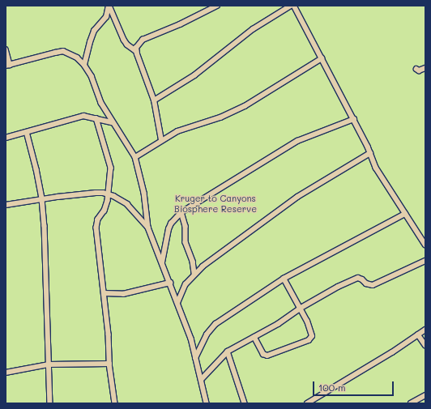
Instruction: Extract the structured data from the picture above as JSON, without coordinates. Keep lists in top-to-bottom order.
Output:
{
  "parks": ["Kruger to Canyons Biosphere Reserve"],
  "scale_bar": "100 m"
}
